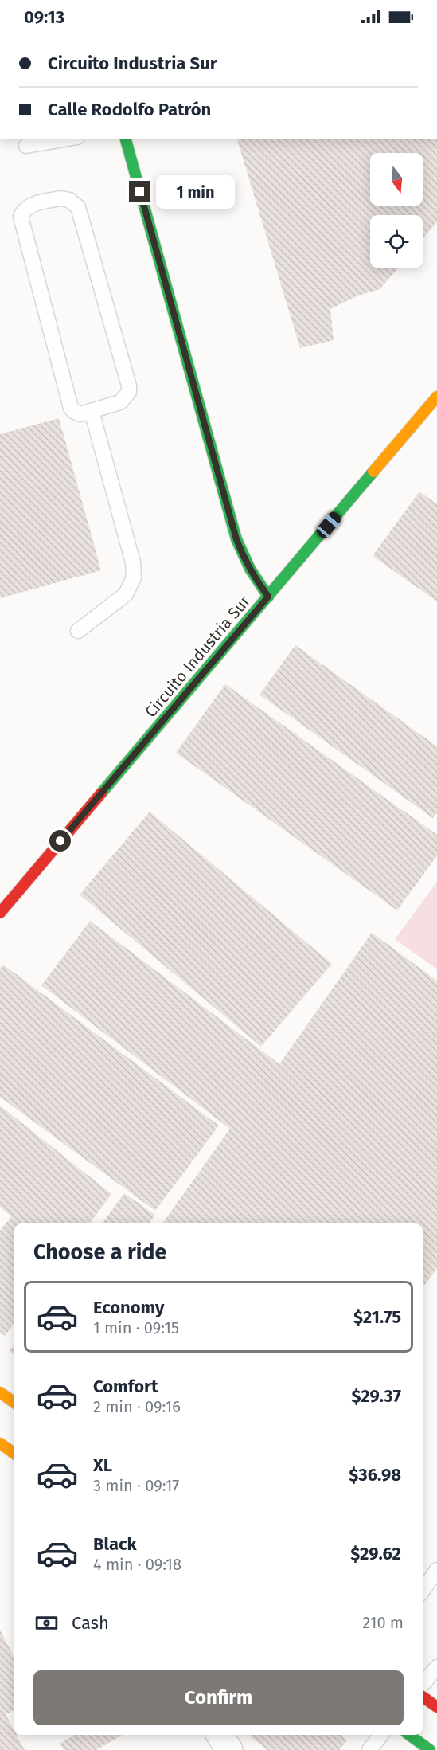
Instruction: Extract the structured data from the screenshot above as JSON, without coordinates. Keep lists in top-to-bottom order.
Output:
{
  "streets": {
    "main road": ["Circuito Industria Sur"]
  },
  "north": "bottom",
  "page": {
    "status": "09:13",
    "banner": ["Circuito Industria Sur", "Calle Rodolfo Patrón"],
    "bubble": "1 min",
    "heading": "Choose a ride",
    "list": [
      {
        "name": "Economy",
        "note": "1 min · 09:15",
        "value": "$21.75"
      },
      {
        "name": "Comfort",
        "note": "2 min · 09:16",
        "value": "$29.37"
      },
      {
        "name": "XL",
        "note": "3 min · 09:17",
        "value": "$36.98"
      },
      {
        "name": "Black",
        "note": "4 min · 09:18",
        "value": "$29.62"
      }
    ],
    "pay": ["Cash", "210 m"],
    "buttons": "Confirm"
  }
}
